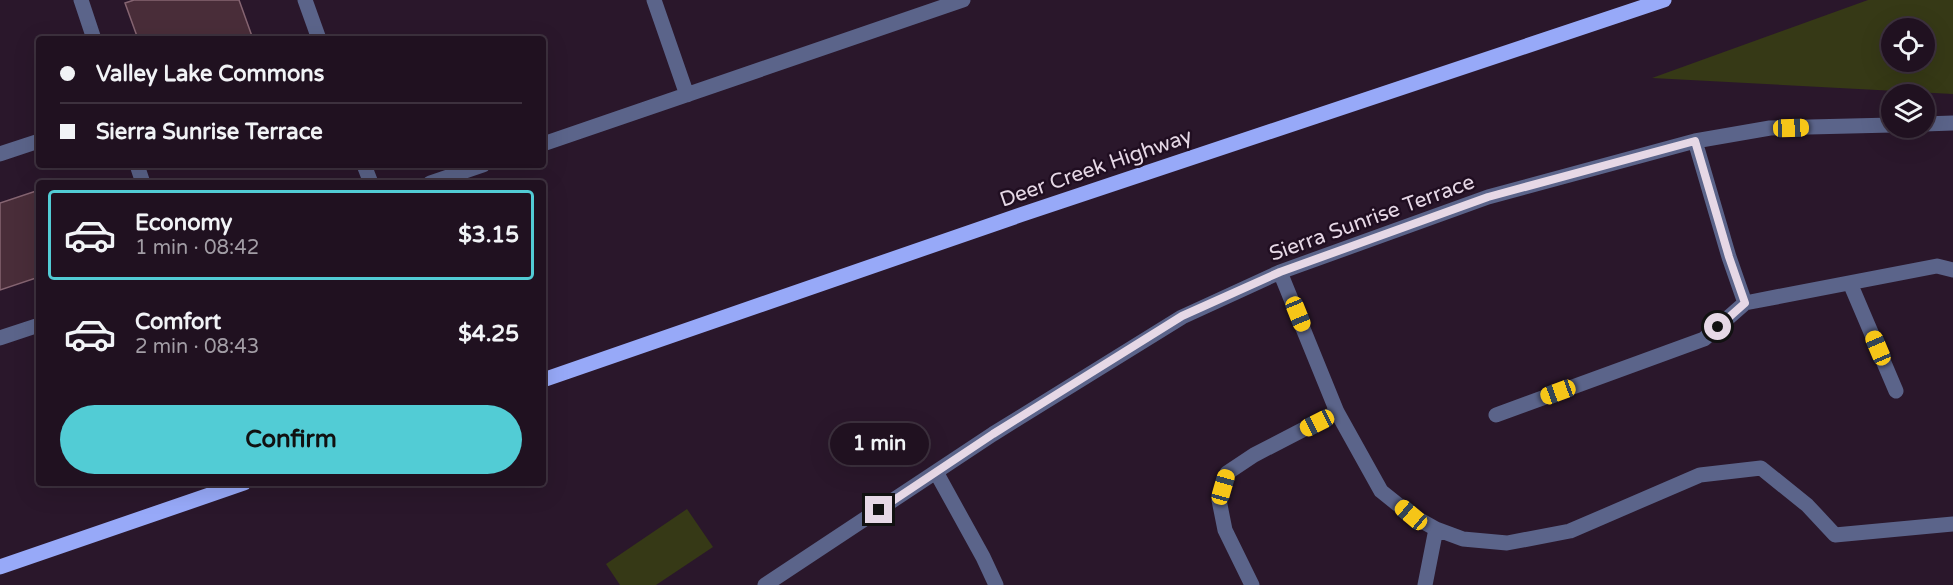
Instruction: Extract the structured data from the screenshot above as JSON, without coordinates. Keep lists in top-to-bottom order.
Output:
{
  "streets": {
    "main road": ["Deer Creek Highway"],
    "street": ["Sierra Sunrise Terrace"]
  },
  "page": {
    "banner": ["Valley Lake Commons", "Sierra Sunrise Terrace"],
    "list": [
      {
        "name": "Economy",
        "note": "1 min · 08:42",
        "value": "$3.15"
      },
      {
        "name": "Comfort",
        "note": "2 min · 08:43",
        "value": "$4.25"
      }
    ],
    "buttons": "Confirm",
    "bubble": "1 min"
  }
}
